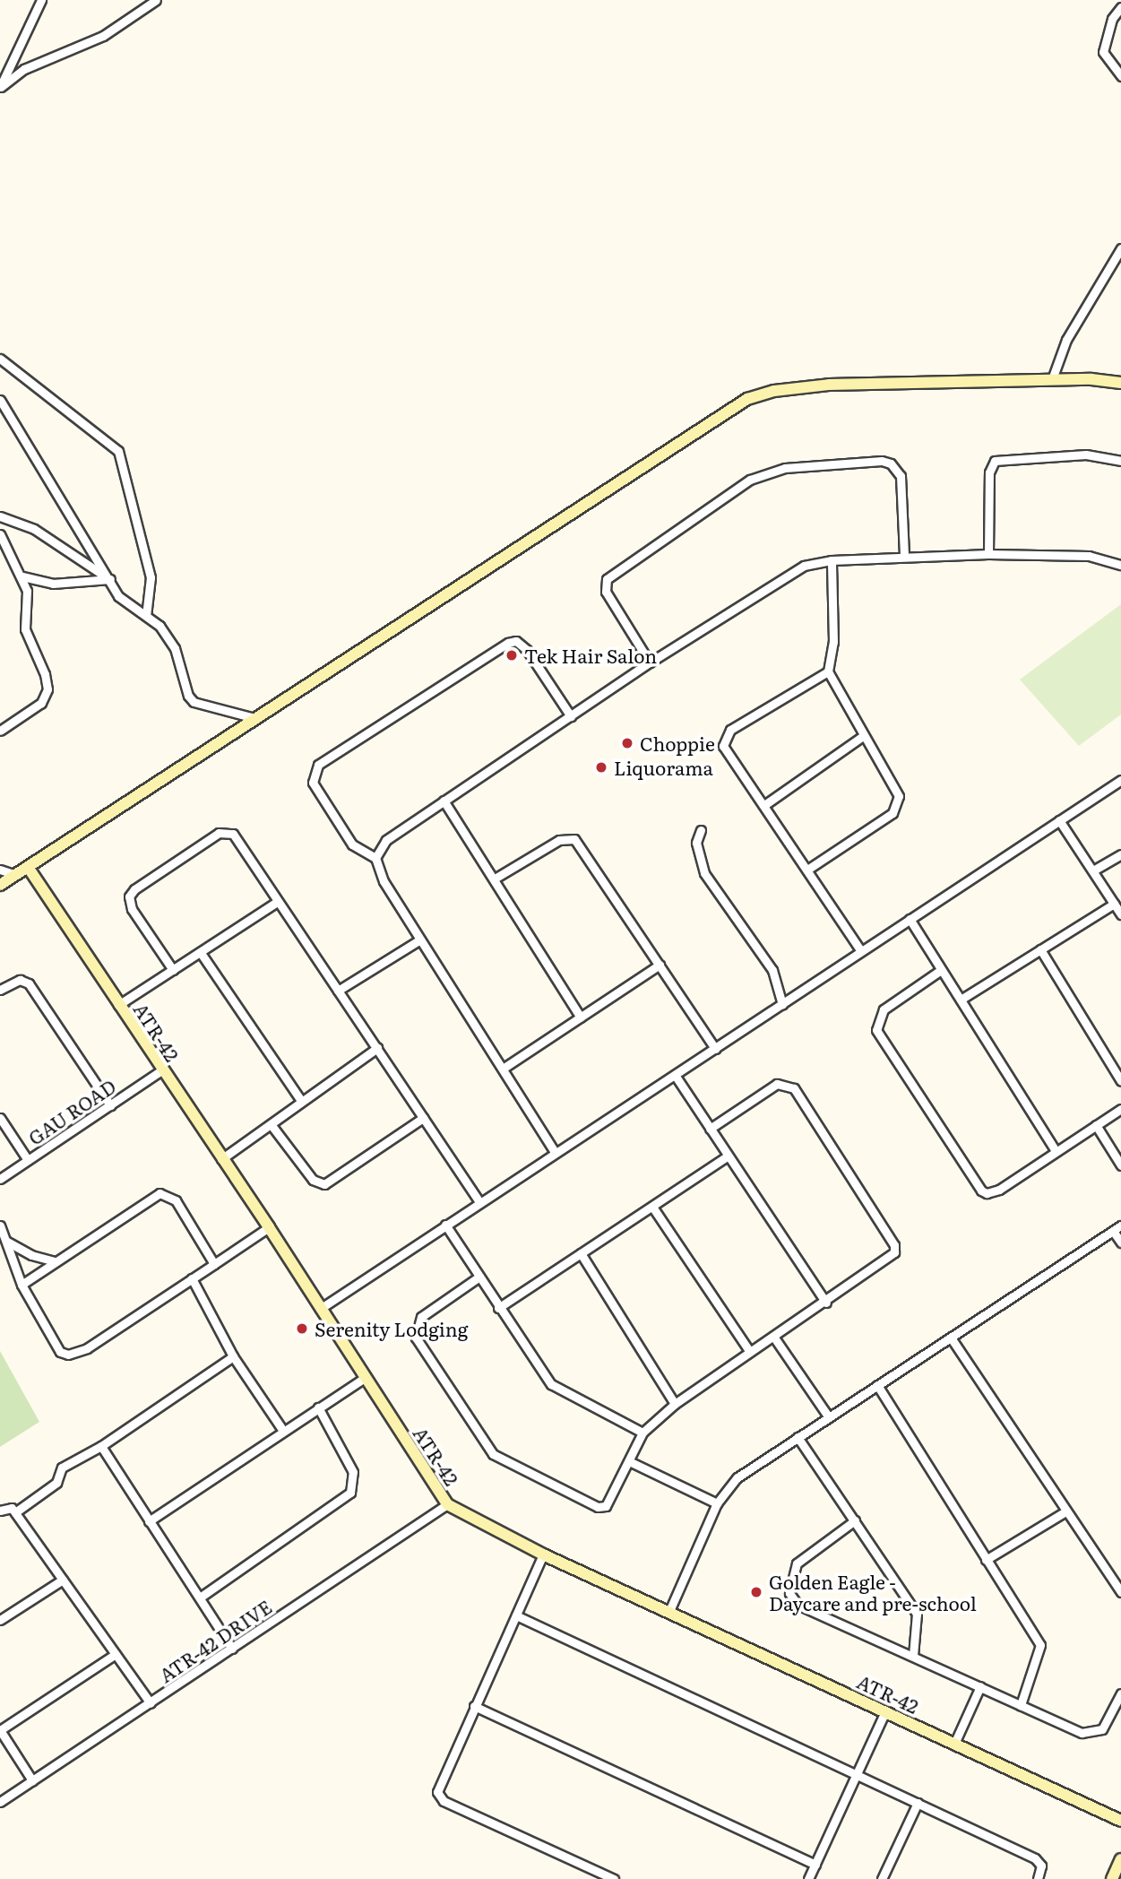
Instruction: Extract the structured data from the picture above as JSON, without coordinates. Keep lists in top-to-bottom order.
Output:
{
  "streets": {
    "street": ["ATR-42", "GAU ROAD", "ATR-42 DRIVE"]
  },
  "crossings": [
    ["ATR-42", "GAU ROAD"],
    ["ATR-42", "ATR-42 DRIVE"]
  ],
  "places": [
    "Tek Hair Salon",
    "Choppie",
    "Liquorama",
    "Serenity Lodging",
    "Golden Eagle - Daycare and pre-school"
  ]
}
